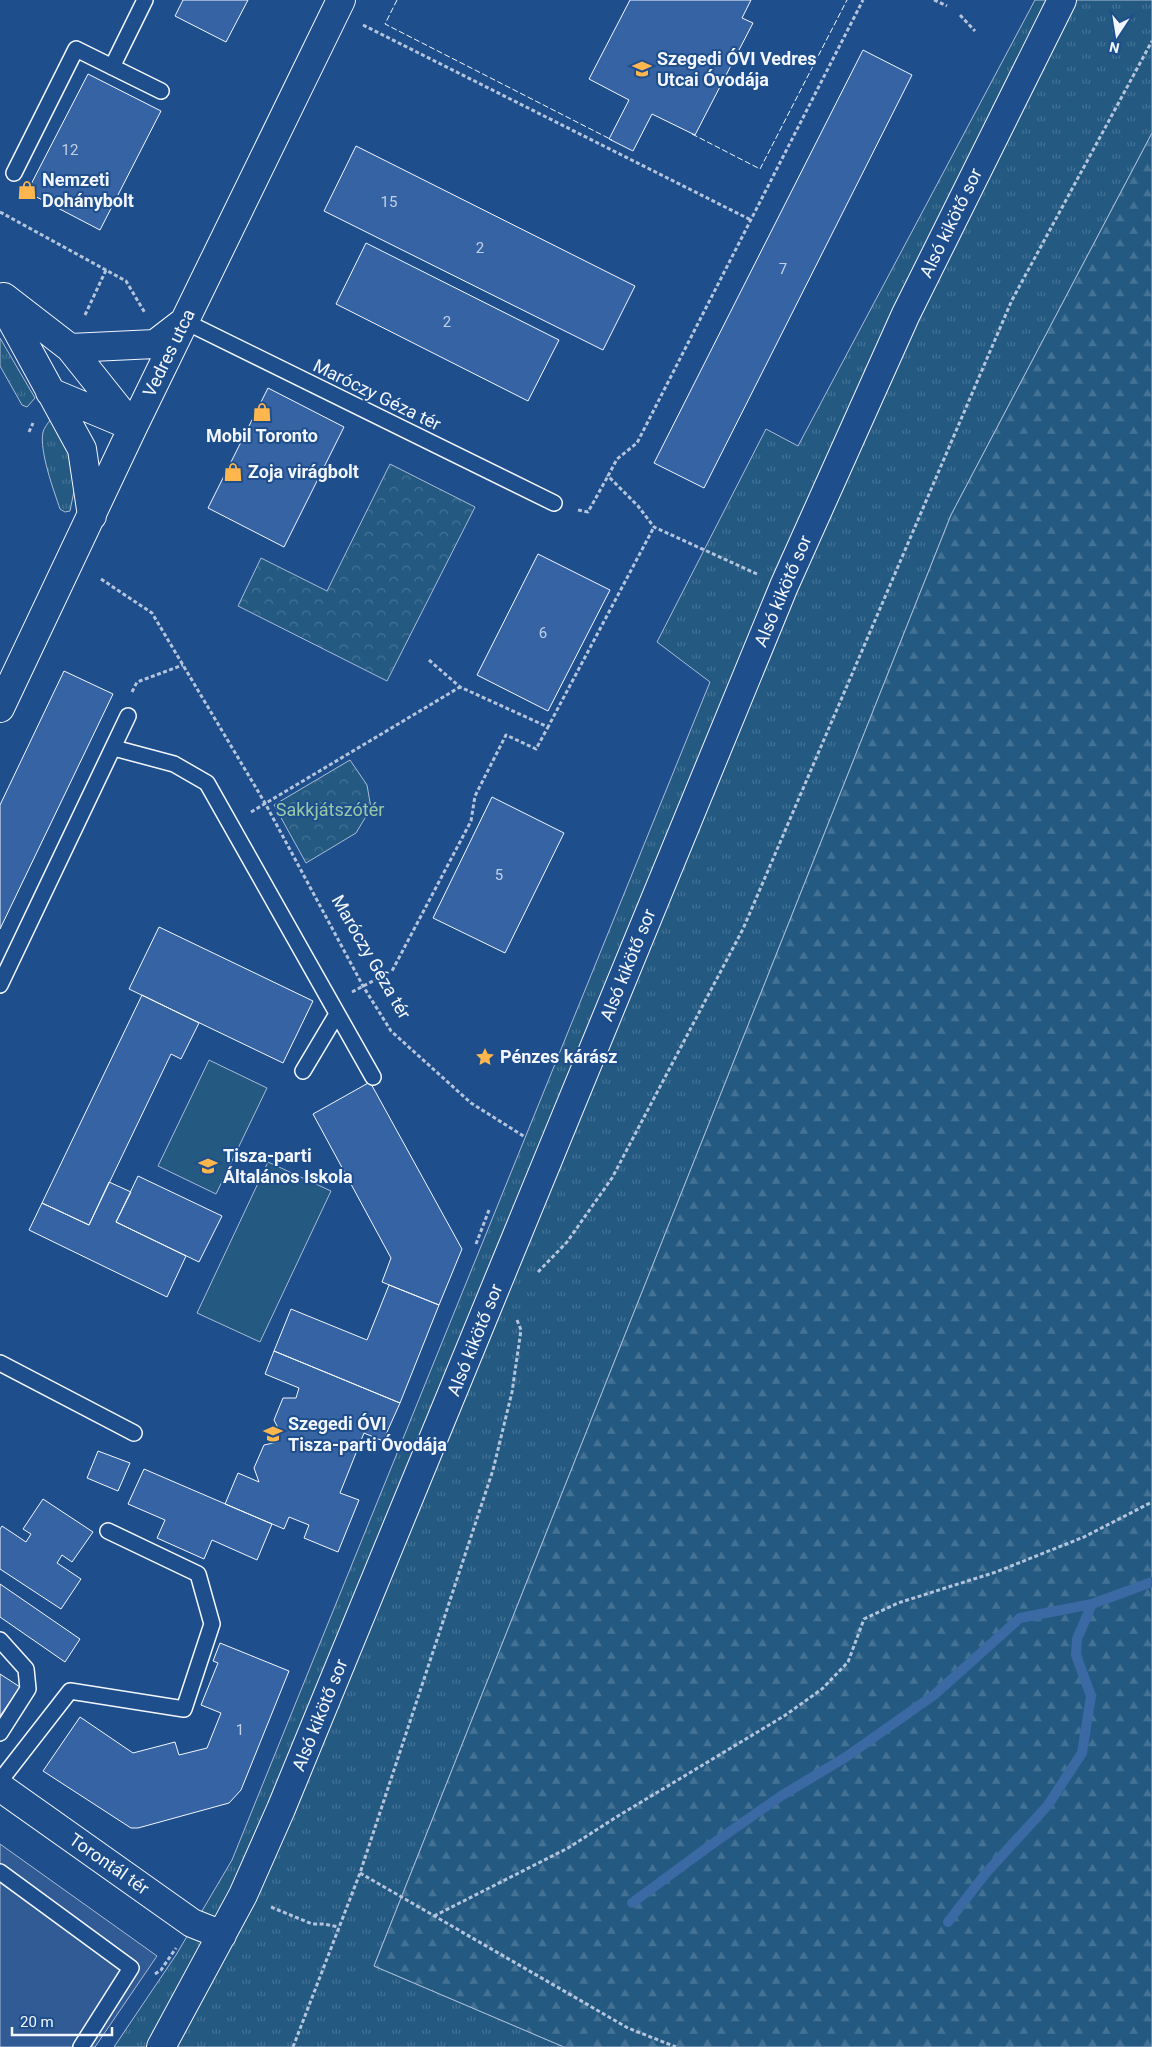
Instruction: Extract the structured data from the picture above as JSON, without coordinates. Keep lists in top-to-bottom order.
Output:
{
  "streets": {
    "street": ["Alsó kikötő sor", "Vedres utca", "Torontál tér"],
    "lane": ["Maróczy Géza tér"]
  },
  "crossings": [
    ["Alsó kikötő sor", "Maróczy Géza tér"],
    ["Alsó kikötő sor", "Torontál tér"],
    ["Vedres utca", "Maróczy Géza tér"]
  ],
  "parks": ["Sakkjátszótér"],
  "places": {
    "school or university": ["Szegedi ÓVI Vedres Utcai Óvodája", "Tisza-parti Általános Iskola", "Szegedi ÓVI Tisza-parti Óvodája"],
    "shop": ["Nemzeti Dohánybolt", "Mobil Toronto", "Zoja virágbolt"],
    "place": ["Pénzes kárász"]
  },
  "house_numbers": [
    "12",
    "15",
    "2",
    "7",
    "2",
    "6",
    "5",
    "1"
  ],
  "scale_bar": "20 m",
  "north": "bottom"
}
